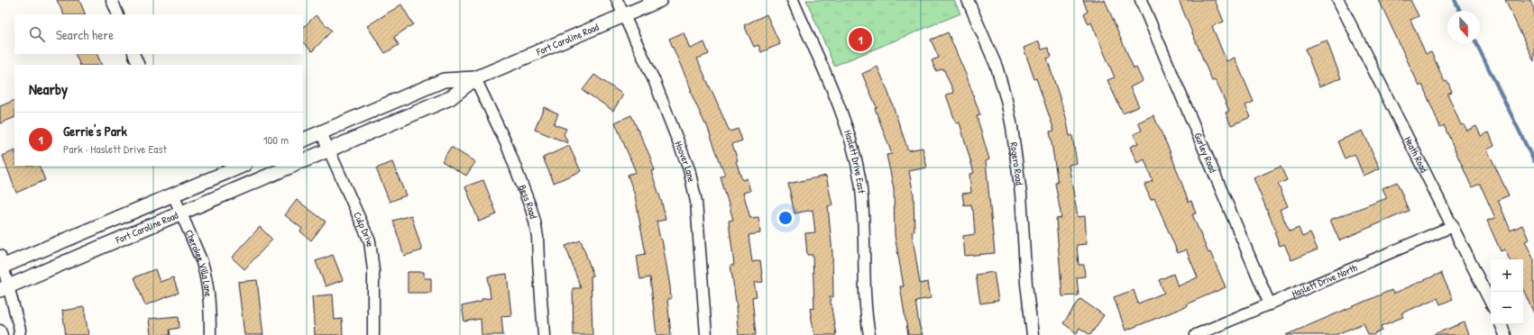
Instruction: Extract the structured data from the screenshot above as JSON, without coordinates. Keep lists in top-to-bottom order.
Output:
{
  "streets": {
    "street": [
      "Fort Caroline Road",
      "Gurley Road",
      "Heath Road",
      "Hoover Lane",
      "Haslett Drive East",
      "Rogero Road",
      "Bess Road",
      "Culp Drive",
      "Cherokee Villa Lane",
      "Haslett Drive North"
    ]
  },
  "crossings": [
    ["Fort Caroline Road", "Hoover Lane"],
    ["Fort Caroline Road", "Bess Road"],
    ["Fort Caroline Road", "Culp Drive"],
    ["Fort Caroline Road", "Cherokee Villa Lane"],
    ["Gurley Road", "Haslett Drive North"],
    ["Heath Road", "Haslett Drive North"]
  ],
  "north": "bottom",
  "page": {
    "search": "Search here",
    "pins": "1",
    "heading": "Nearby",
    "list": [
      {
        "mark": "1",
        "name": "Gerrie's Park",
        "note": "Park · Haslett Drive East",
        "value": "100 m"
      }
    ],
    "map_buttons": ["+", "−"]
  }
}
